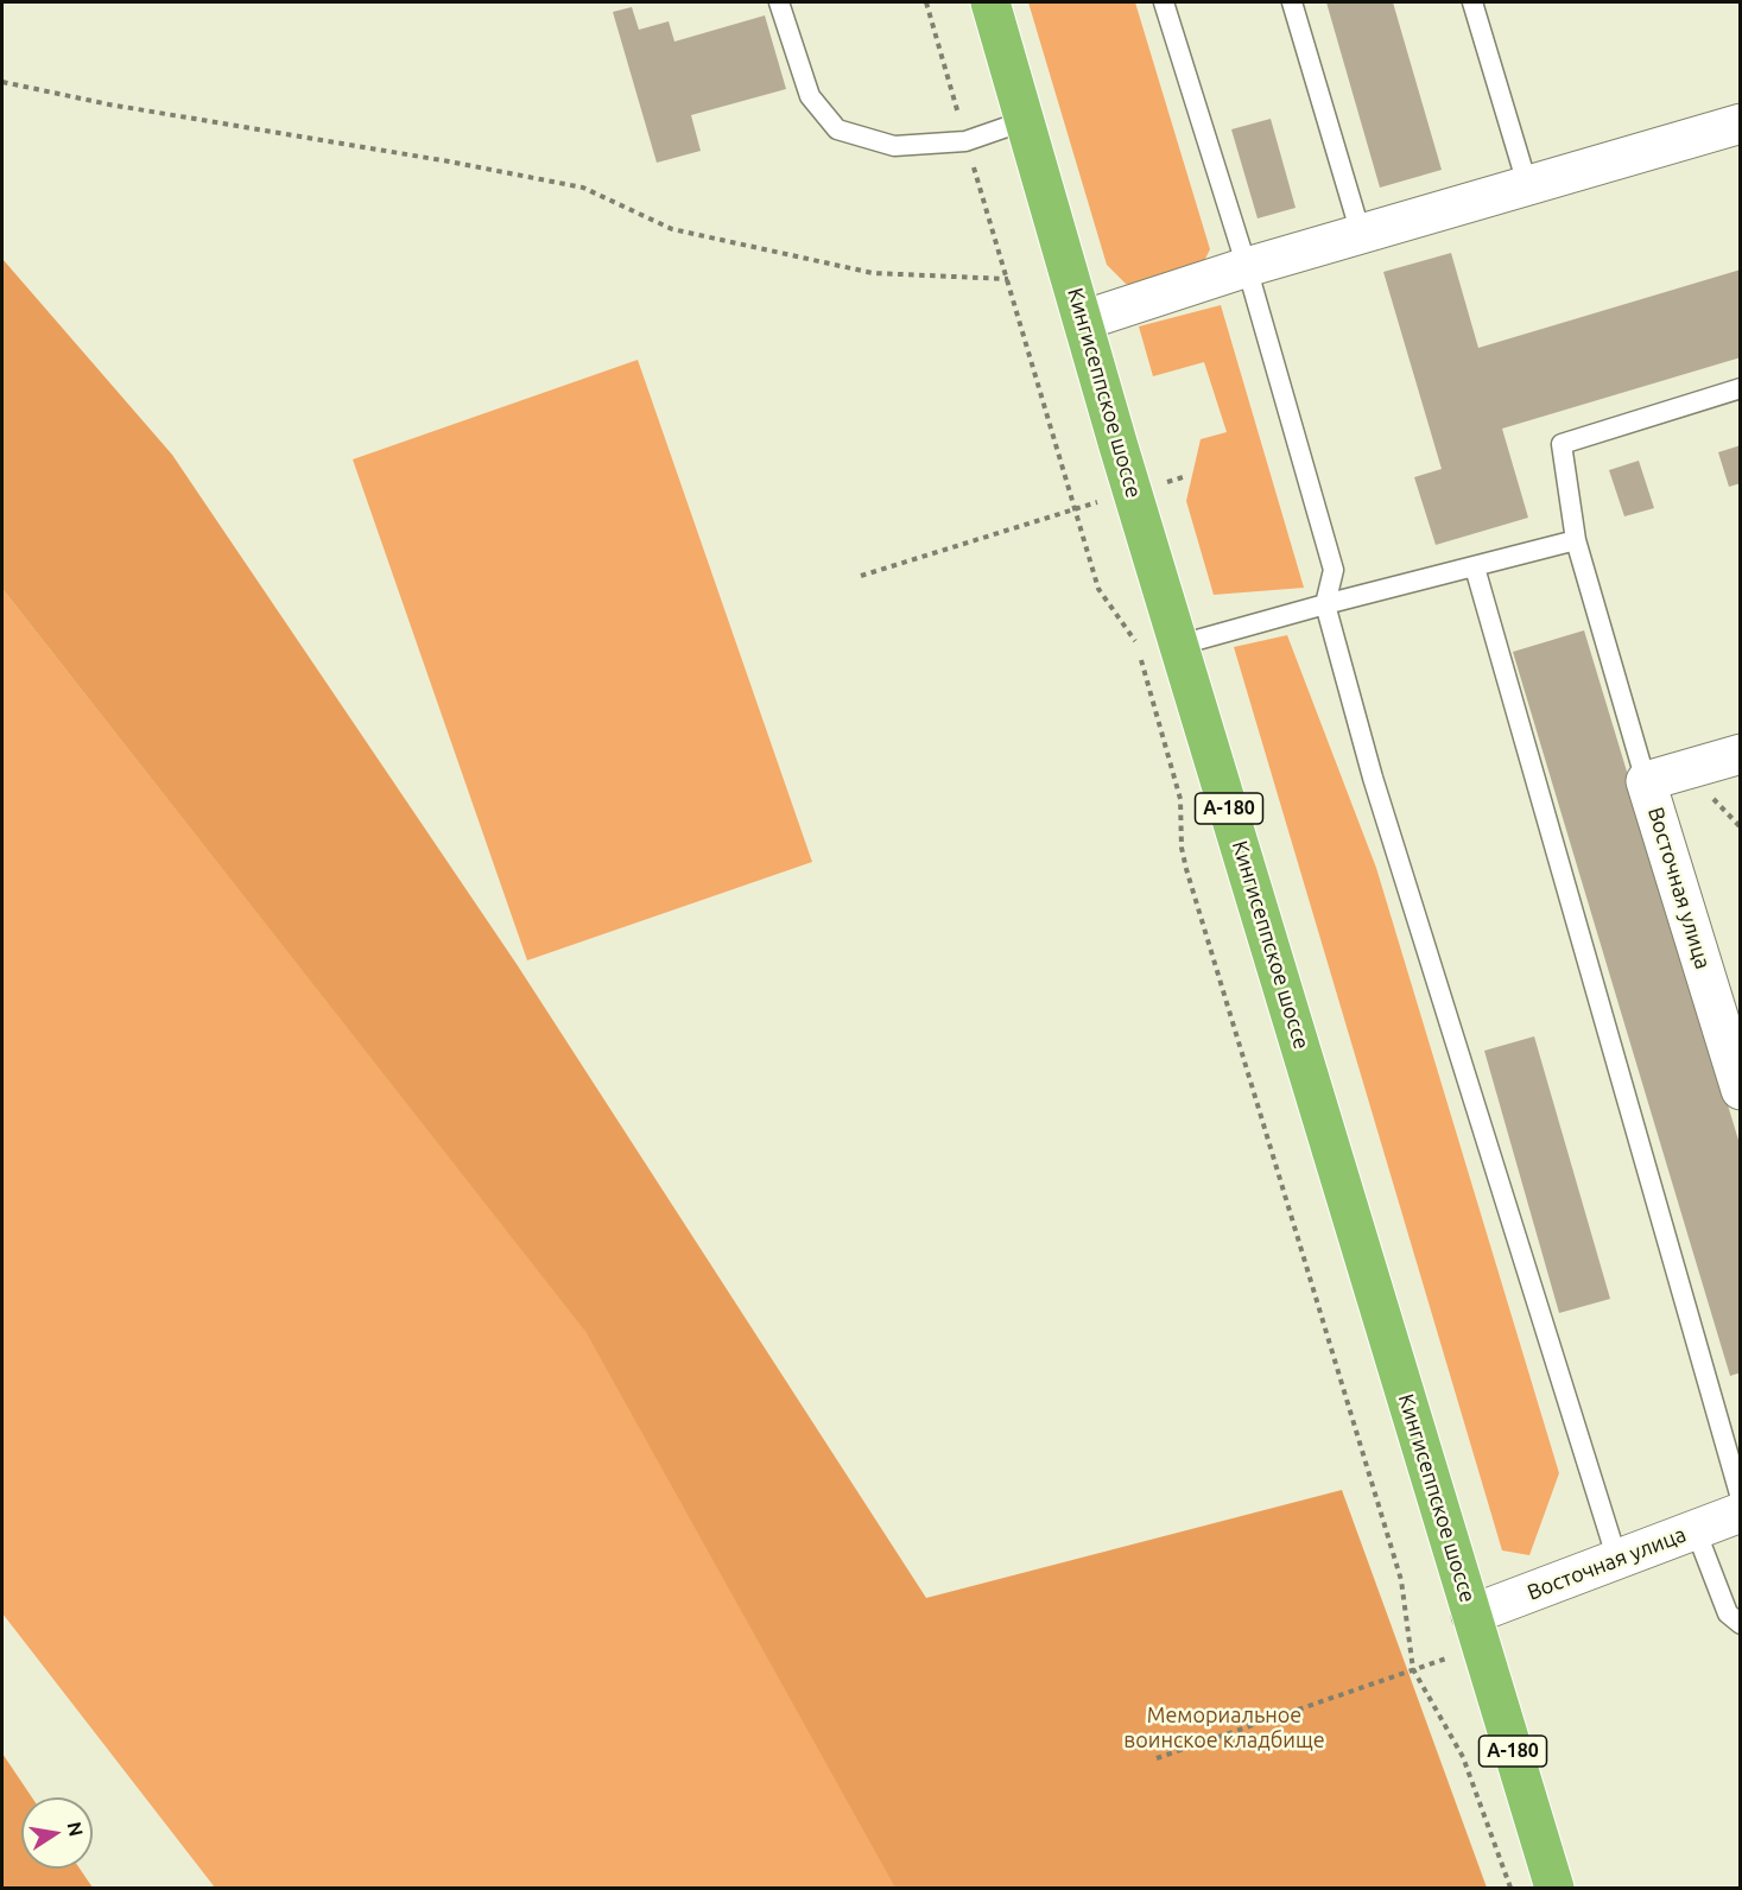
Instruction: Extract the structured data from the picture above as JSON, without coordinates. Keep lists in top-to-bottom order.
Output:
{
  "streets": {
    "highway": ["Кингисеппское шоссе", "А-180"],
    "street": ["Восточная улица"]
  },
  "crossings": [
    ["Кингисеппское шоссе", "Восточная улица"]
  ],
  "parks": ["Мемориальное воинское кладбище"],
  "north": "right"
}
